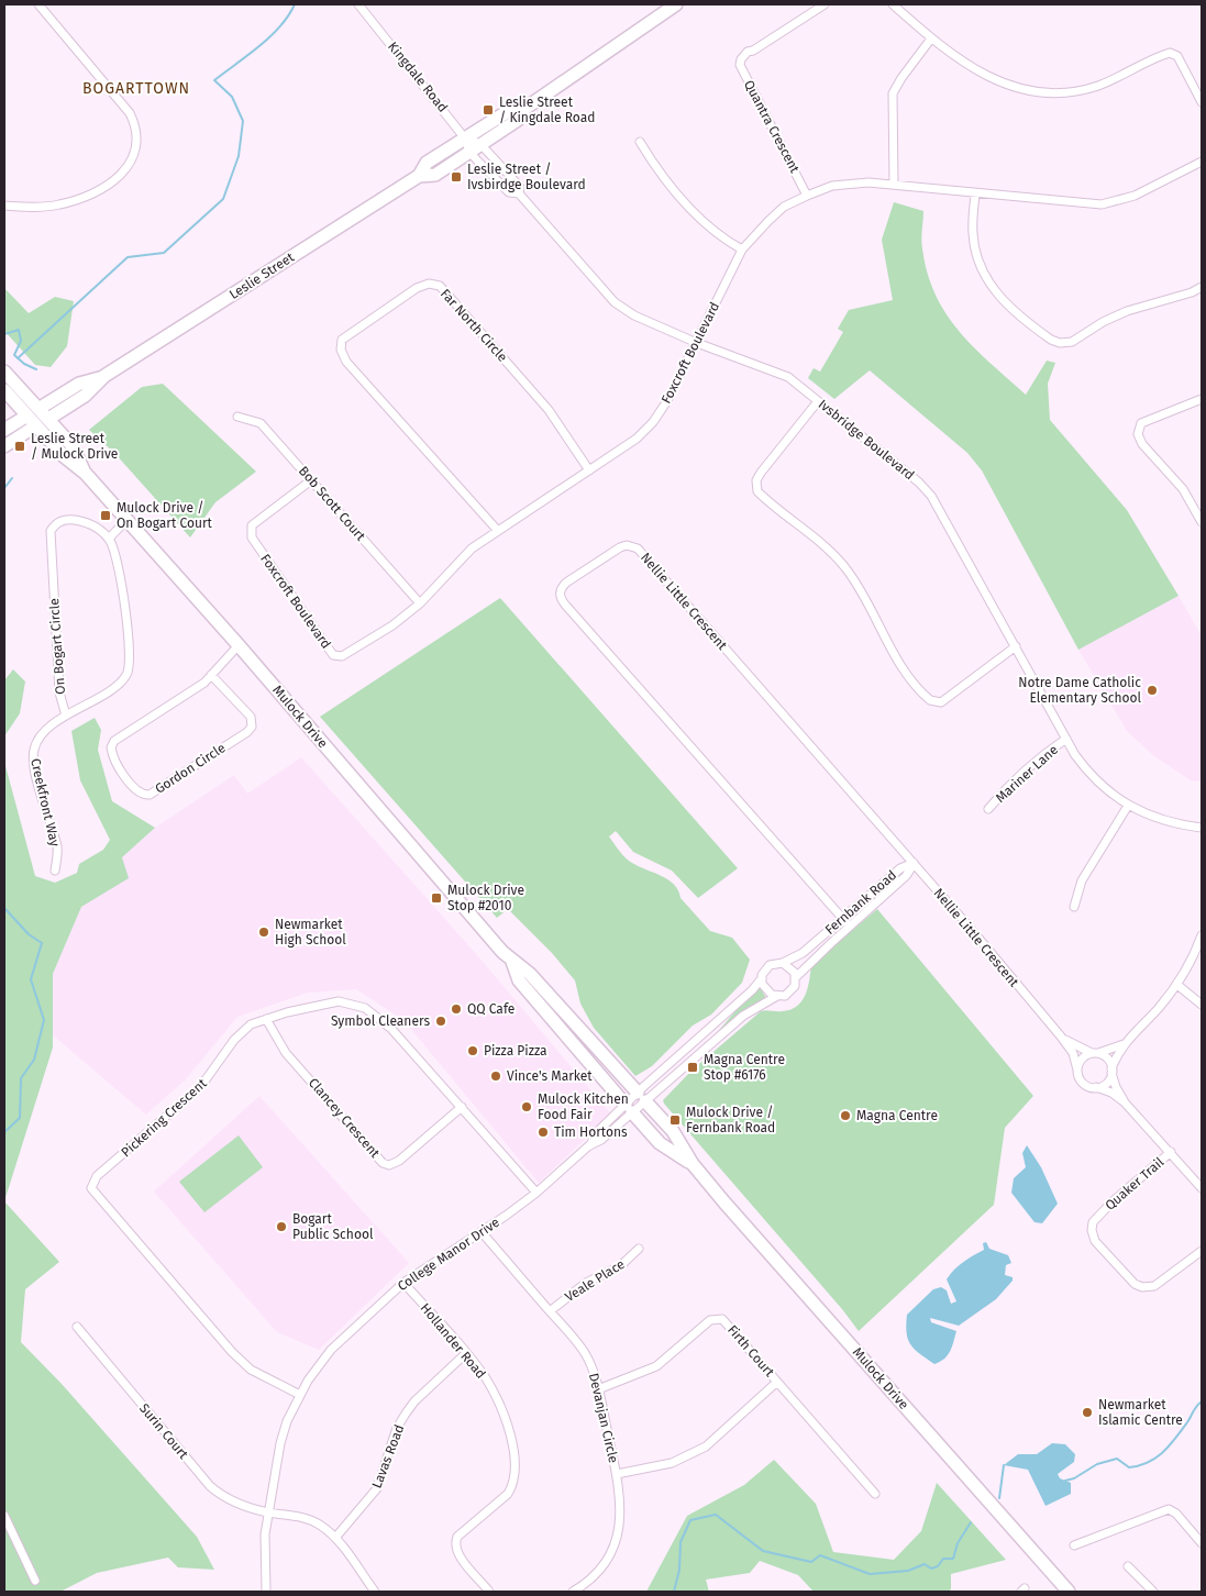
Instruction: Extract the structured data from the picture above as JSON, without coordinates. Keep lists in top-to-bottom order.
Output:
{
  "streets": {
    "main road": ["Leslie Street", "Mulock Drive"],
    "street": [
      "Kingdale Road",
      "Quantra Crescent",
      "Far North Circle",
      "Foxcroft Boulevard",
      "Ivsbridge Boulevard",
      "Bob Scott Court",
      "Nellie Little Crescent",
      "On Bogart Circle",
      "Gordon Circle",
      "Mariner Lane",
      "Creekfront Way",
      "Fernbank Road",
      "Pickering Crescent",
      "Clancey Crescent",
      "Quaker Trail",
      "College Manor Drive",
      "Veale Place",
      "Hollander Road",
      "Firth Court",
      "Devanjan Circle",
      "Surin Court",
      "Lavas Road"
    ]
  },
  "crossings": [
    ["Kingdale Road", "Leslie Street"],
    ["Quantra Crescent", "Foxcroft Boulevard"],
    ["Leslie Street", "Ivsbridge Boulevard"],
    ["Leslie Street", "Mulock Drive"],
    ["Far North Circle", "Foxcroft Boulevard"],
    ["Foxcroft Boulevard", "Ivsbridge Boulevard"],
    ["Foxcroft Boulevard", "Bob Scott Court"],
    ["Ivsbridge Boulevard", "Mariner Lane"],
    ["Nellie Little Crescent", "Fernbank Road"],
    ["Nellie Little Crescent", "Quaker Trail"],
    ["On Bogart Circle", "Creekfront Way"],
    ["Mulock Drive", "Gordon Circle"],
    ["Mulock Drive", "College Manor Drive"],
    ["Pickering Crescent", "Clancey Crescent"],
    ["Pickering Crescent", "College Manor Drive"],
    ["College Manor Drive", "Hollander Road"],
    ["College Manor Drive", "Devanjan Circle"],
    ["College Manor Drive", "Surin Court"],
    ["Veale Place", "Devanjan Circle"],
    ["Hollander Road", "Lavas Road"],
    ["Firth Court", "Devanjan Circle"],
    ["Surin Court", "Lavas Road"]
  ],
  "districts": ["BOGARTTOWN"],
  "places": {
    "transit": [
      "Leslie Street / Kingdale Road",
      "Leslie Street / Ivsbirdge Boulevard",
      "Leslie Street / Mulock Drive",
      "Mulock Drive / On Bogart Court",
      "Mulock Drive Stop #2010",
      "Magna Centre Stop #6176",
      "Mulock Drive / Fernbank Road"
    ],
    "other": [
      "Notre Dame Catholic Elementary School",
      "Newmarket High School",
      "QQ Cafe",
      "Symbol Cleaners",
      "Pizza Pizza",
      "Vince's Market",
      "Mulock Kitchen Food Fair",
      "Magna Centre",
      "Tim Hortons",
      "Bogart Public School",
      "Newmarket Islamic Centre"
    ]
  }
}
